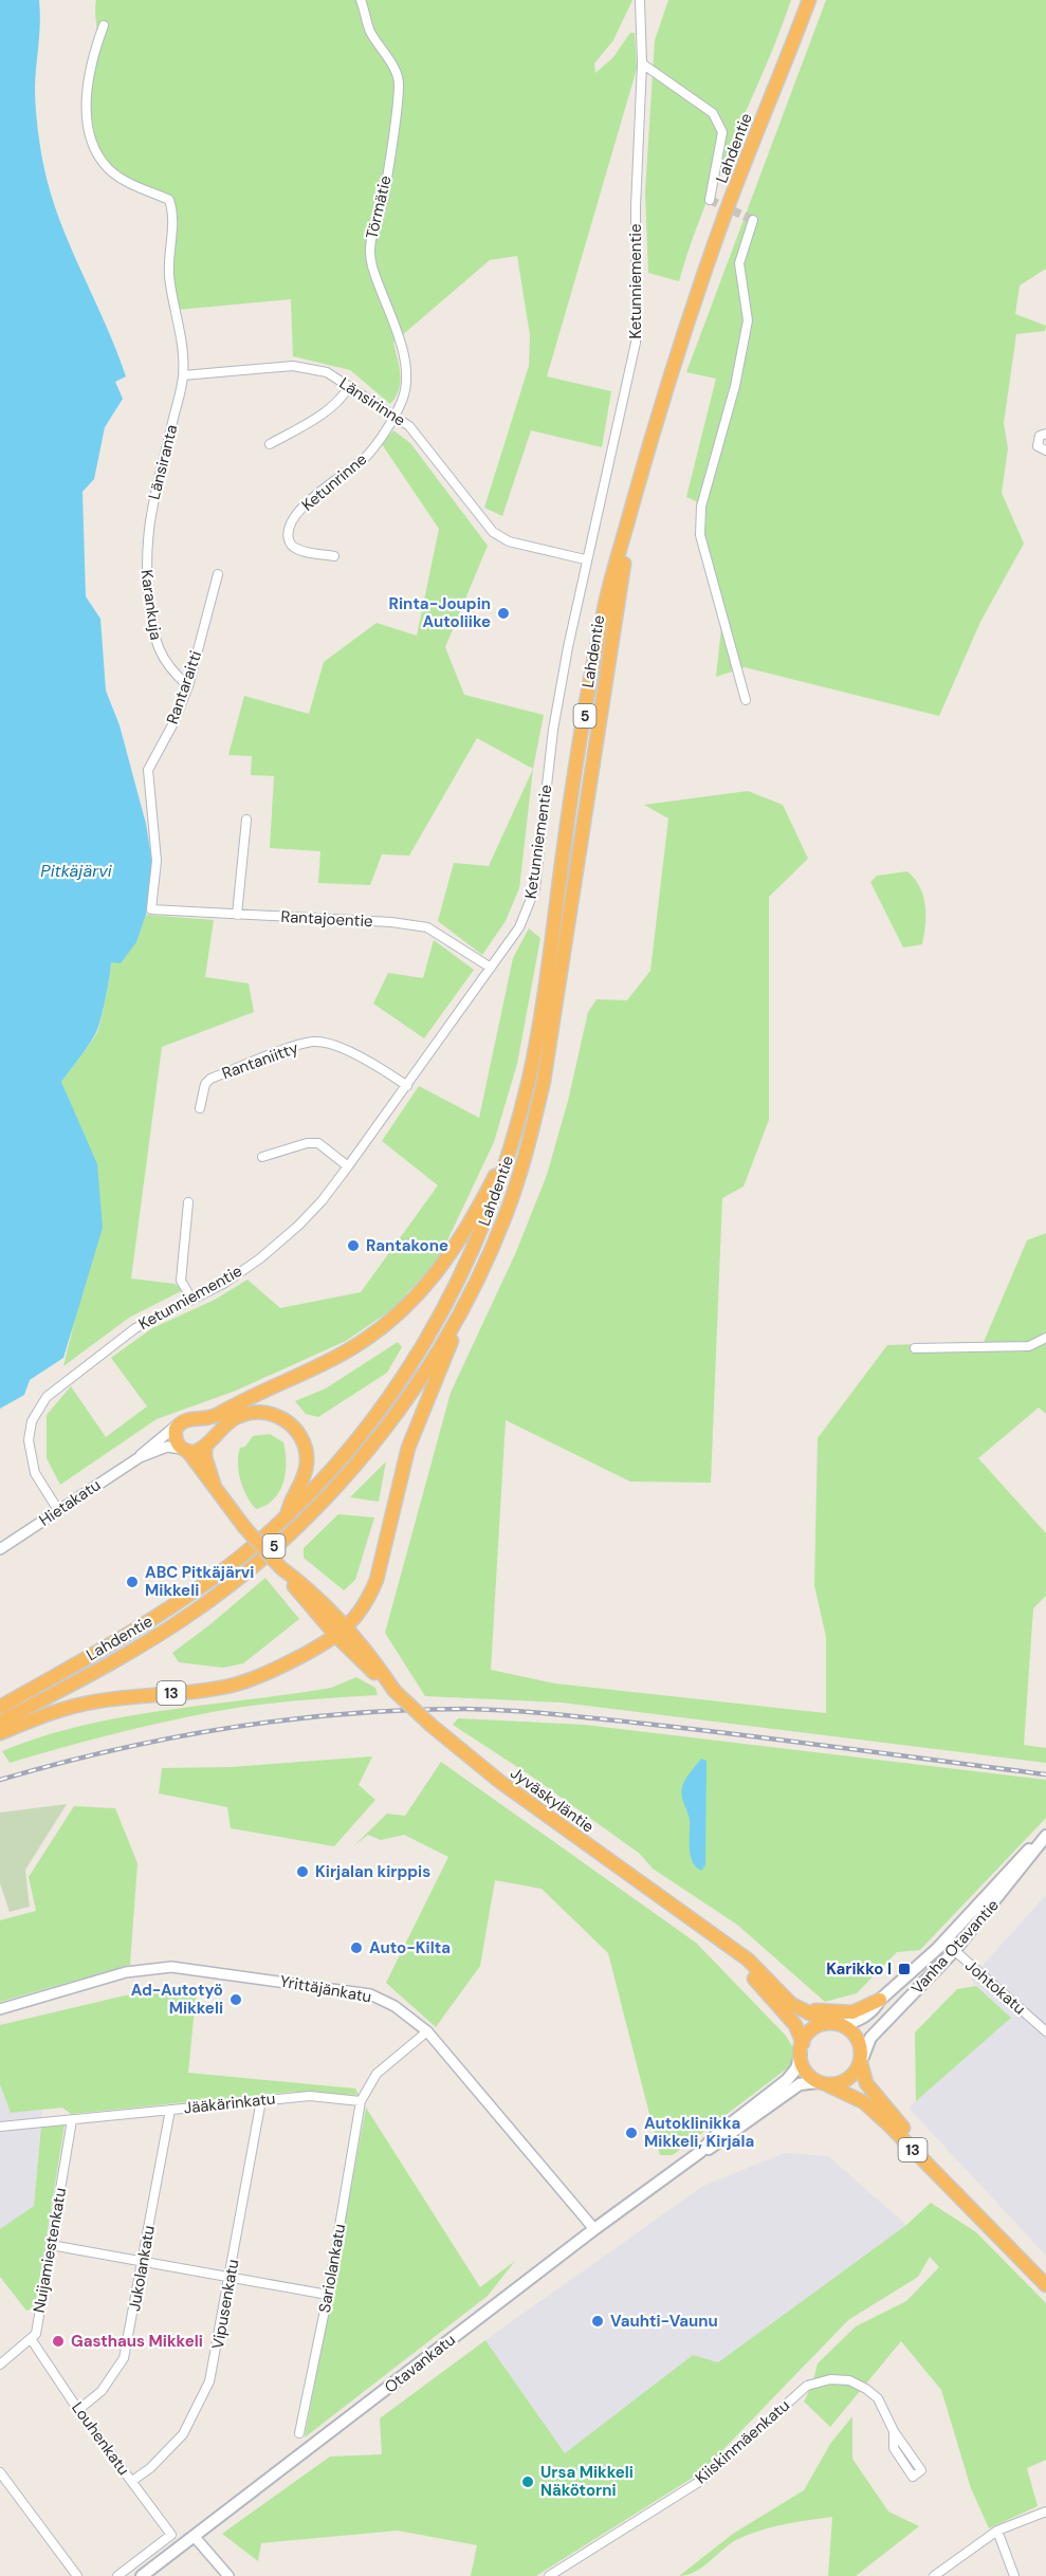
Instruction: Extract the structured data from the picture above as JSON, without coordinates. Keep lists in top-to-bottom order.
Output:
{
  "streets": {
    "highway": [
      "Lahdentie",
      "5",
      "13",
      "Jyväskyläntie"
    ],
    "main road": ["Vanha Otavantie", "Otavankatu"],
    "street": [
      "Törmätie",
      "Ketunniementie",
      "Länsirinne",
      "Länsiranta",
      "Ketunrinne",
      "Karankuja",
      "Rantaraitti",
      "Rantajoentie",
      "Rantaniitty",
      "Hietakatu",
      "Johtokatu",
      "Yrittäjänkatu",
      "Jääkärinkatu",
      "Nuijamiestenkatu",
      "Jukolankatu",
      "Sariolankatu",
      "Vipusenkatu",
      "Louhenkatu",
      "Kiiskinmäenkatu"
    ]
  },
  "crossings": [
    ["Törmätie", "Länsirinne"],
    ["Törmätie", "Ketunrinne"],
    ["Ketunniementie", "Länsirinne"],
    ["Ketunniementie", "Rantajoentie"],
    ["Ketunniementie", "Rantaniitty"],
    ["Ketunniementie", "Hietakatu"],
    ["Länsirinne", "Länsiranta"],
    ["Länsirinne", "Ketunrinne"],
    ["Länsiranta", "Karankuja"],
    ["Karankuja", "Rantaraitti"],
    ["Rantaraitti", "Rantajoentie"],
    ["Hietakatu", "Jyväskyläntie"],
    ["13", "Jyväskyläntie"],
    ["13", "Vanha Otavantie"],
    ["13", "Otavankatu"],
    ["Jyväskyläntie", "Vanha Otavantie"],
    ["Jyväskyläntie", "Otavankatu"],
    ["Vanha Otavantie", "Johtokatu"],
    ["Vanha Otavantie", "Otavankatu"],
    ["Yrittäjänkatu", "Otavankatu"],
    ["Jääkärinkatu", "Nuijamiestenkatu"],
    ["Jääkärinkatu", "Jukolankatu"],
    ["Jääkärinkatu", "Sariolankatu"],
    ["Jääkärinkatu", "Vipusenkatu"],
    ["Nuijamiestenkatu", "Louhenkatu"],
    ["Jukolankatu", "Louhenkatu"],
    ["Vipusenkatu", "Louhenkatu"]
  ],
  "water": ["Pitkäjärvi"],
  "places": {
    "other": [
      "Rinta-Joupin Autoliike",
      "Rantakone",
      "ABC Pitkäjärvi Mikkeli",
      "Kirjalan kirppis",
      "Auto-Kilta",
      "Ad-Autotyö Mikkeli",
      "Autoklinikka Mikkeli, Kirjala",
      "Vauhti-Vaunu",
      "Gasthaus Mikkeli",
      "Ursa Mikkeli Näkötorni"
    ],
    "transit": ["Karikko I"]
  }
}
